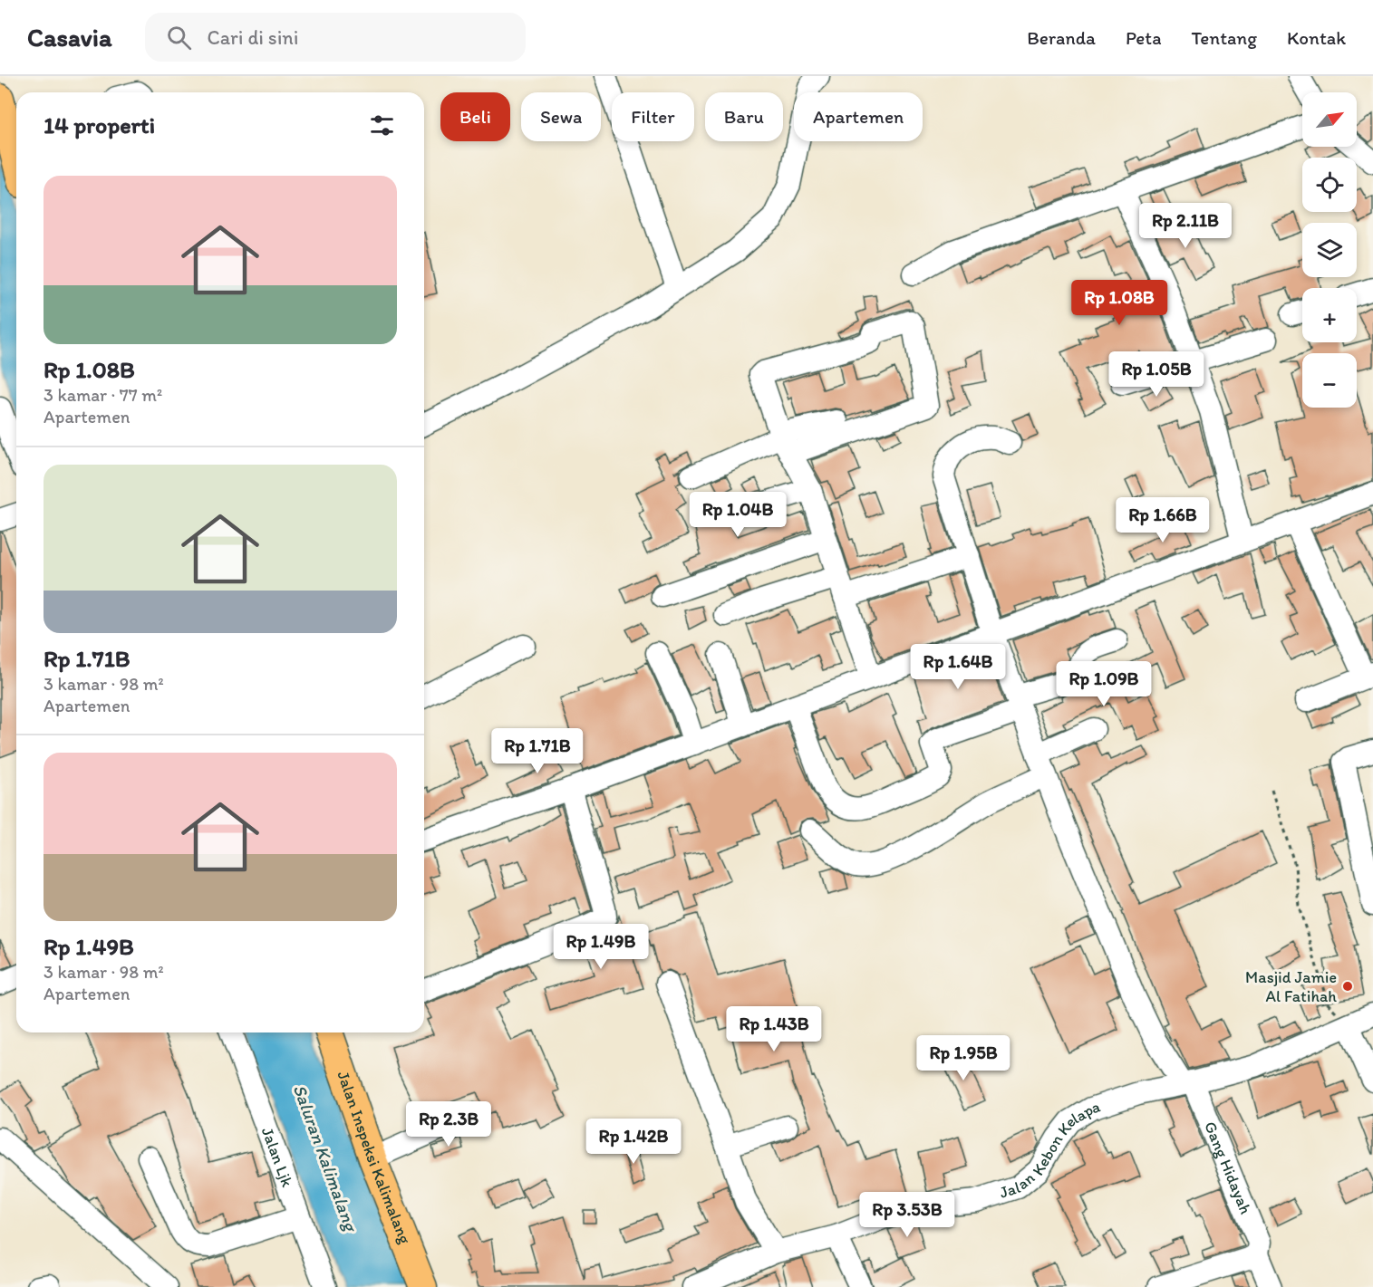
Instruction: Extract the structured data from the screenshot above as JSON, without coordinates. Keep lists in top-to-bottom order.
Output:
{
  "streets": {
    "main road": ["Jalan Inspeksi Kalimalang"],
    "street": ["Jalan Kebon Kelapa", "Jalan Ljk", "Gang Hidayah"]
  },
  "crossings": [
    ["Jalan Kebon Kelapa", "Gang Hidayah"]
  ],
  "water": ["Saluran Kalimalang"],
  "places": ["Masjid Jamie Al Fatihah"],
  "north": "top right",
  "page": {
    "header": "Casavia",
    "search": "Cari di sini",
    "nav": [
      "Beranda",
      "Peta",
      "Tentang",
      "Kontak"
    ],
    "map_buttons": ["+", "−"],
    "chip": [
      "Beli",
      "Sewa",
      "Filter",
      "Baru",
      "Apartemen"
    ],
    "heading": "14 properti",
    "list": [
      {
        "name": "Rp 1.08B",
        "note": "3 kamar · 77 m² · Apartemen"
      },
      {
        "name": "Rp 1.71B",
        "note": "3 kamar · 98 m² · Apartemen"
      },
      {
        "name": "Rp 1.49B",
        "note": "3 kamar · 98 m² · Apartemen"
      }
    ],
    "price": [
      "Rp 2.11B",
      "Rp 1.08B",
      "Rp 1.05B",
      "Rp 1.04B",
      "Rp 1.66B",
      "Rp 1.64B",
      "Rp 1.09B",
      "Rp 1.71B",
      "Rp 1.49B",
      "Rp 1.43B",
      "Rp 1.95B",
      "Rp 2.3B",
      "Rp 1.42B",
      "Rp 3.53B"
    ]
  }
}
